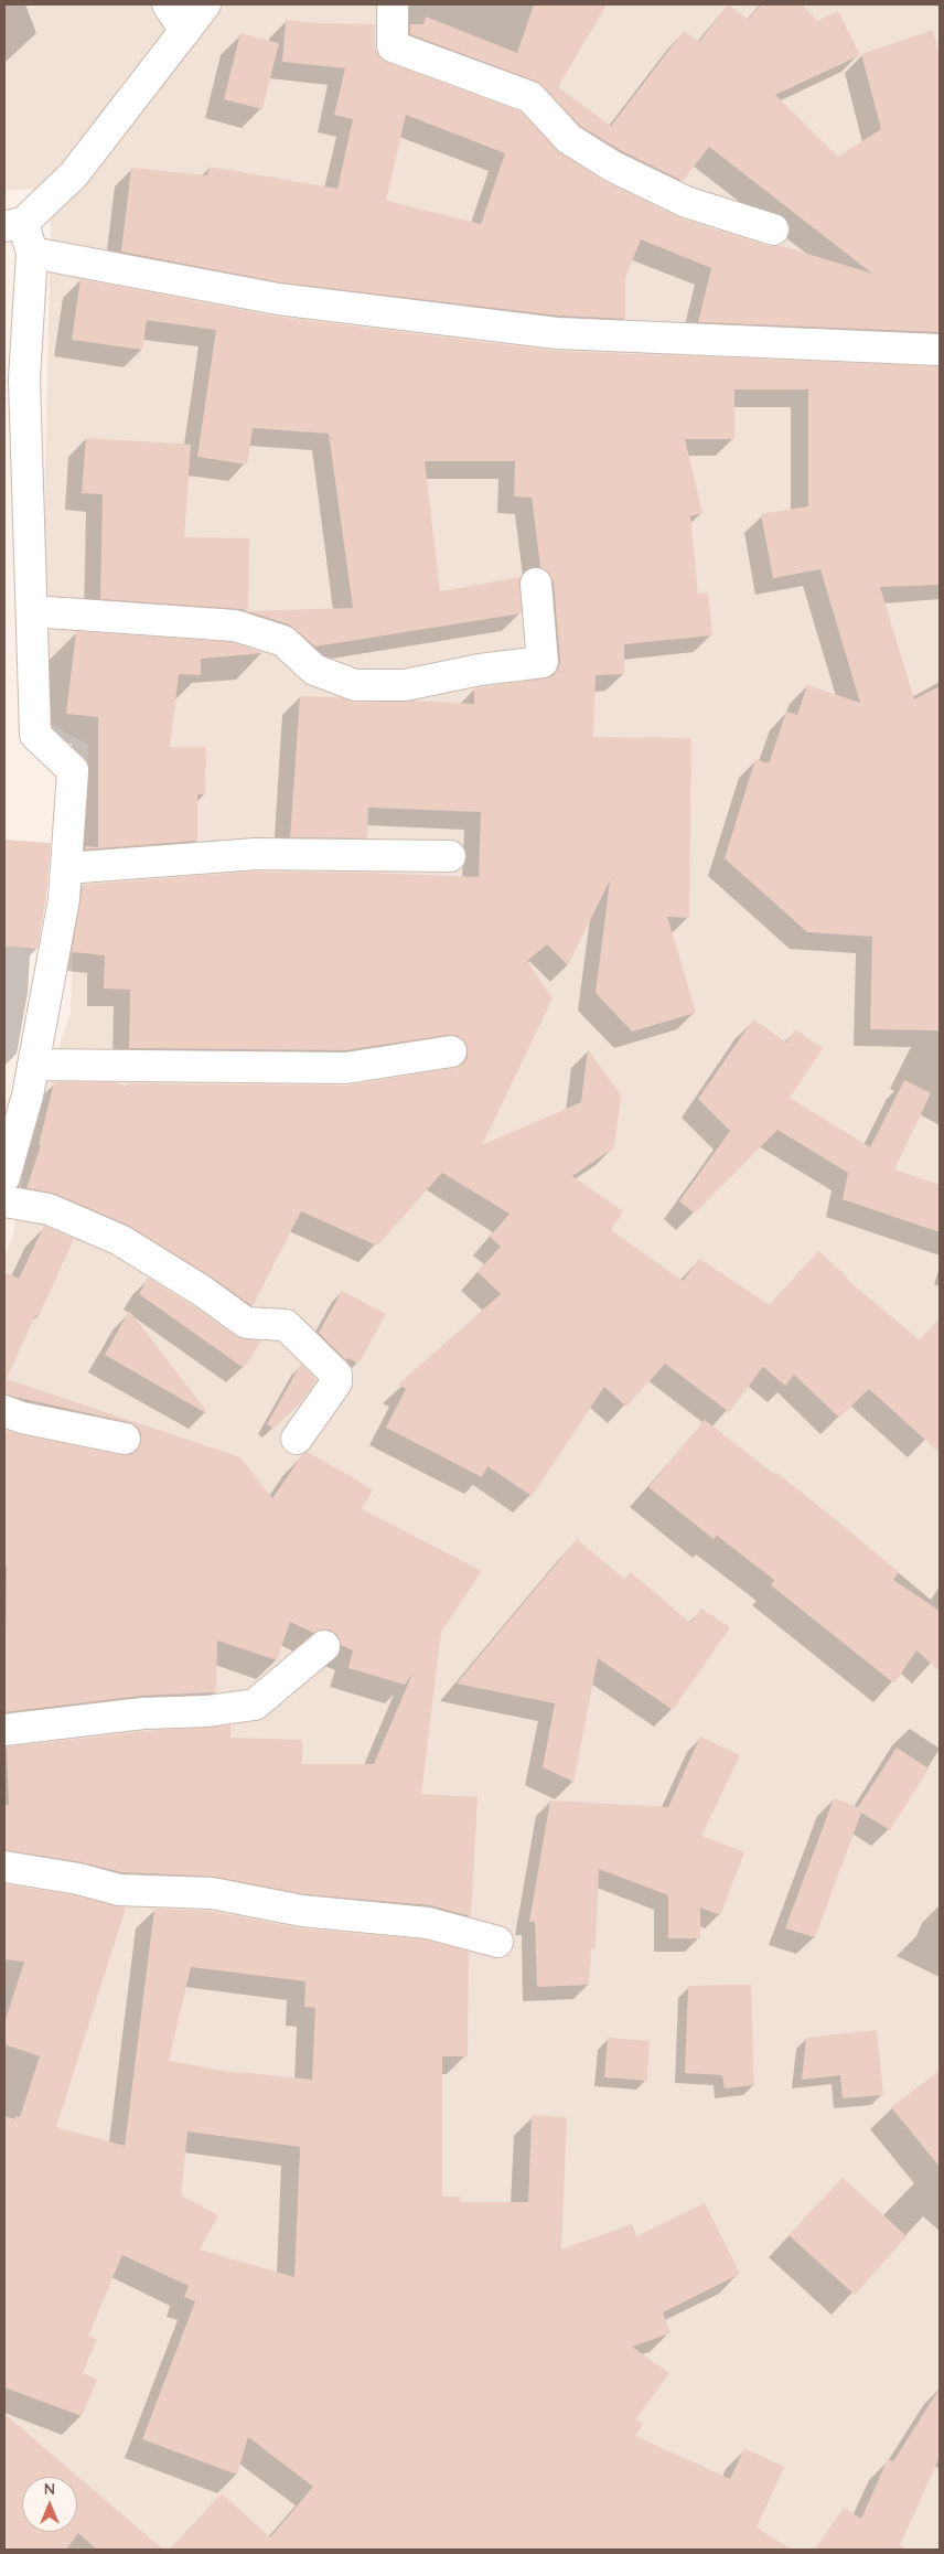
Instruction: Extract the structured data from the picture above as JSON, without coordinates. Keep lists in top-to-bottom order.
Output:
{
  "north": "top"
}
